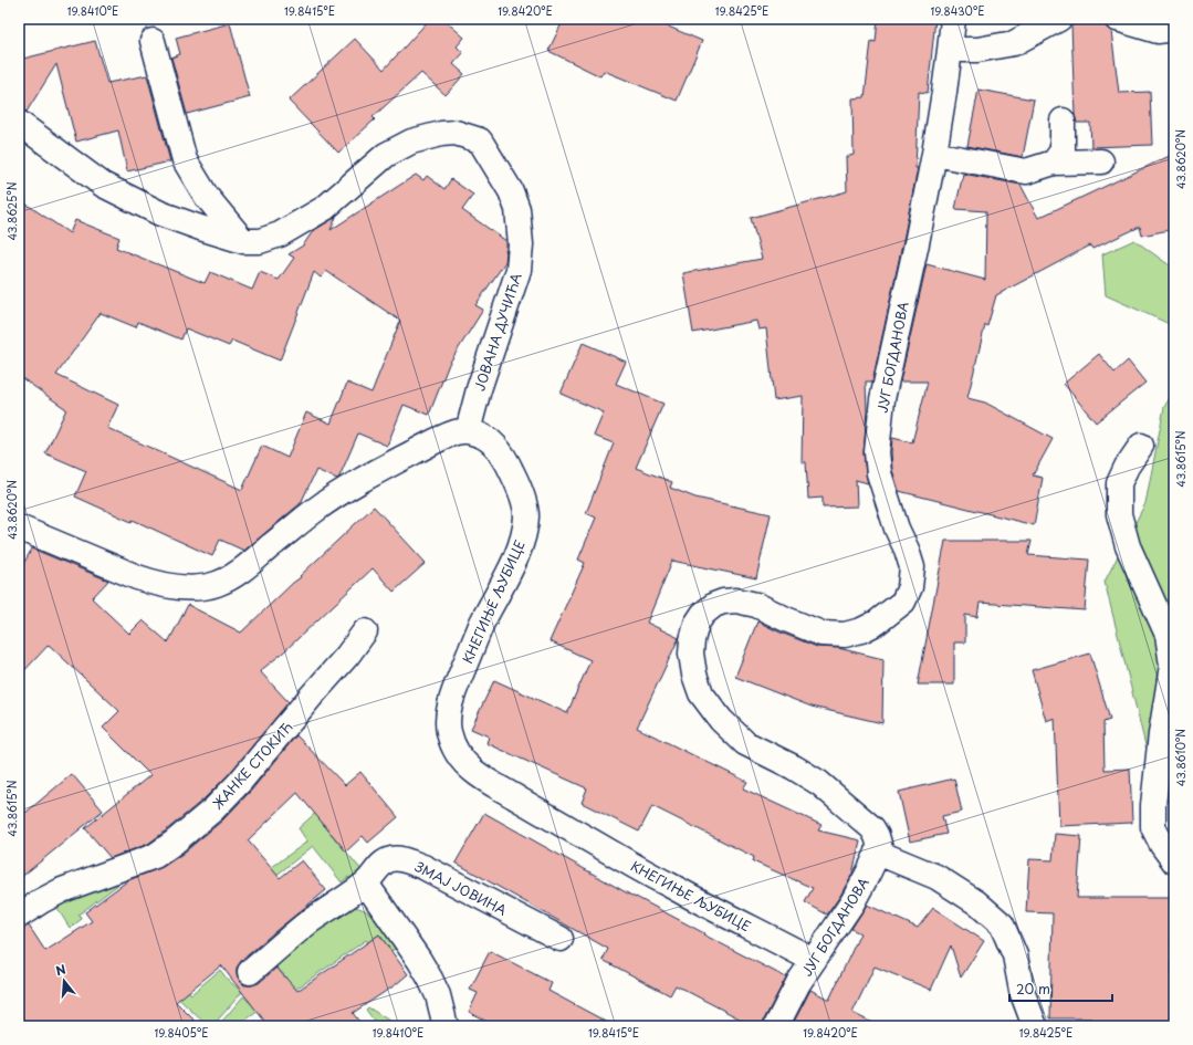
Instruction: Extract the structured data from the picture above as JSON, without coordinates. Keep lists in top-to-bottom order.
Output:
{
  "streets": {
    "street": [
      "ЈОВАНА ДУЧИЋА",
      "ЈУГ БОГДАНОВА",
      "КНЕГИЊЕ ЉУБИЦЕ",
      "ЖАНКЕ СТОКИЋ",
      "ЗМАЈ ЈОВИНА"
    ]
  },
  "crossings": [
    ["ЈОВАНА ДУЧИЋА", "КНЕГИЊЕ ЉУБИЦЕ"],
    ["ЈУГ БОГДАНОВА", "КНЕГИЊЕ ЉУБИЦЕ"]
  ],
  "scale_bar": "20 m",
  "north": "top",
  "coordinates": [
    "19.8410°E",
    "19.8415°E",
    "19.8420°E",
    "19.8425°E",
    "19.8430°E",
    "43.8620°N",
    "43.8625°N",
    "43.8615°N",
    "43.8610°N",
    "19.8405°E"
  ]
}
